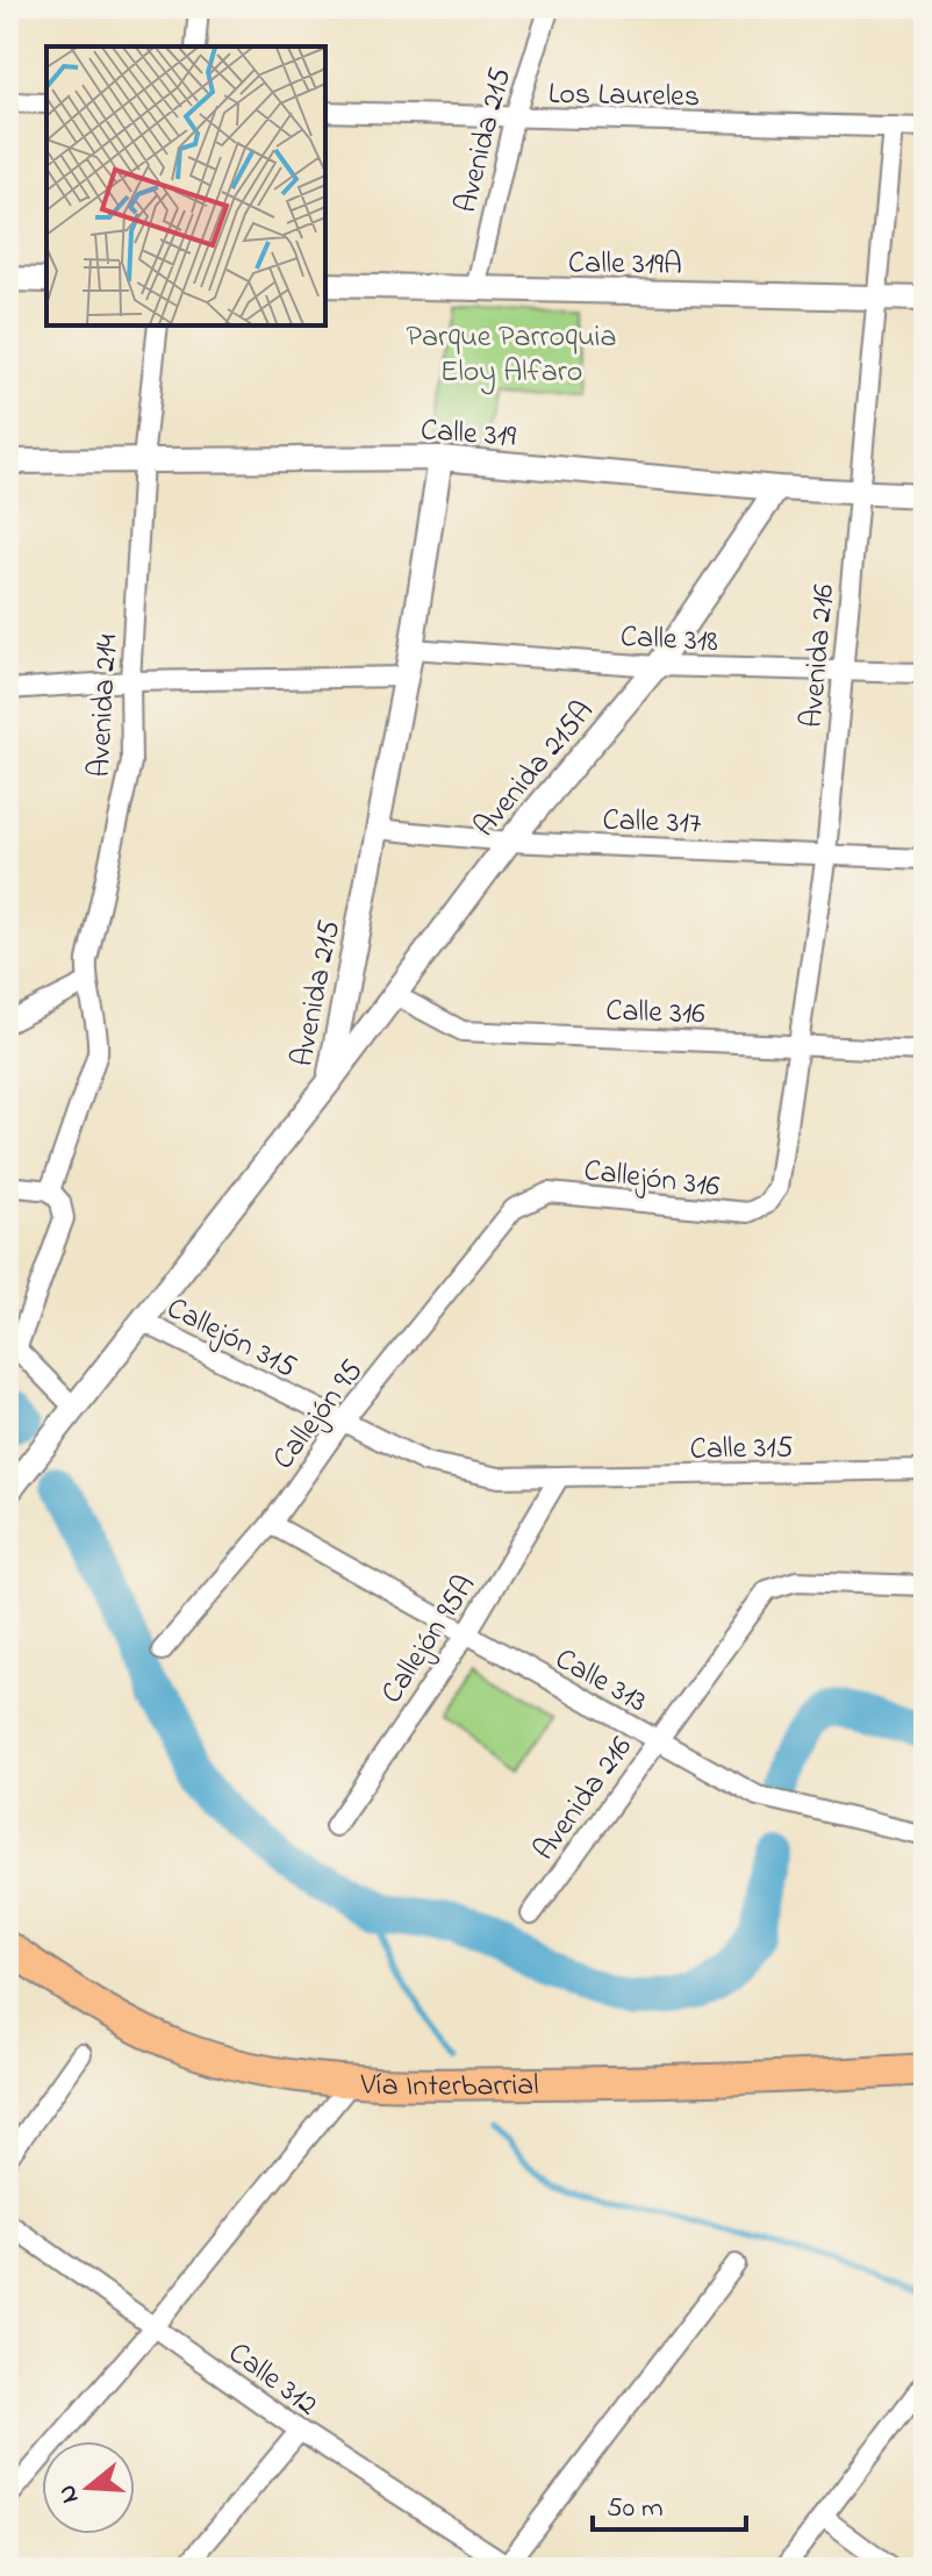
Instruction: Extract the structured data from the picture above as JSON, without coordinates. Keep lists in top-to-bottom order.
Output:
{
  "streets": {
    "main road": ["Vía Interbarrial"],
    "street": [
      "Los Laureles",
      "Avenida 215",
      "Calle 319A",
      "Calle 319",
      "Calle 318",
      "Avenida 216",
      "Avenida 214",
      "Avenida 215A",
      "Calle 317",
      "Calle 316",
      "Callejón 316",
      "Callejón 315",
      "Callejón 95",
      "Calle 315",
      "Callejón 95A",
      "Calle 313",
      "Calle 312"
    ]
  },
  "crossings": [
    ["Los Laureles", "Avenida 215"],
    ["Los Laureles", "Avenida 216"],
    ["Avenida 215", "Calle 319A"],
    ["Avenida 215", "Calle 319"],
    ["Avenida 215", "Calle 318"],
    ["Avenida 215", "Avenida 215A"],
    ["Avenida 215", "Calle 317"],
    ["Avenida 215", "Callejón 315"],
    ["Calle 319A", "Avenida 216"],
    ["Calle 319", "Avenida 216"],
    ["Calle 319", "Avenida 214"],
    ["Calle 319", "Avenida 215A"],
    ["Calle 318", "Avenida 216"],
    ["Calle 318", "Avenida 215A"],
    ["Avenida 216", "Calle 317"],
    ["Avenida 216", "Calle 316"],
    ["Avenida 216", "Callejón 316"],
    ["Avenida 216", "Calle 313"],
    ["Avenida 215A", "Calle 317"],
    ["Avenida 215A", "Calle 316"],
    ["Callejón 316", "Callejón 95"],
    ["Callejón 315", "Callejón 95"],
    ["Callejón 315", "Calle 315"],
    ["Callejón 315", "Callejón 95A"],
    ["Callejón 95", "Calle 313"],
    ["Calle 315", "Callejón 95A"],
    ["Callejón 95A", "Calle 313"]
  ],
  "parks": ["Parque Parroquia Eloy Alfaro"],
  "scale_bar": "50 m",
  "north": "left"
}
